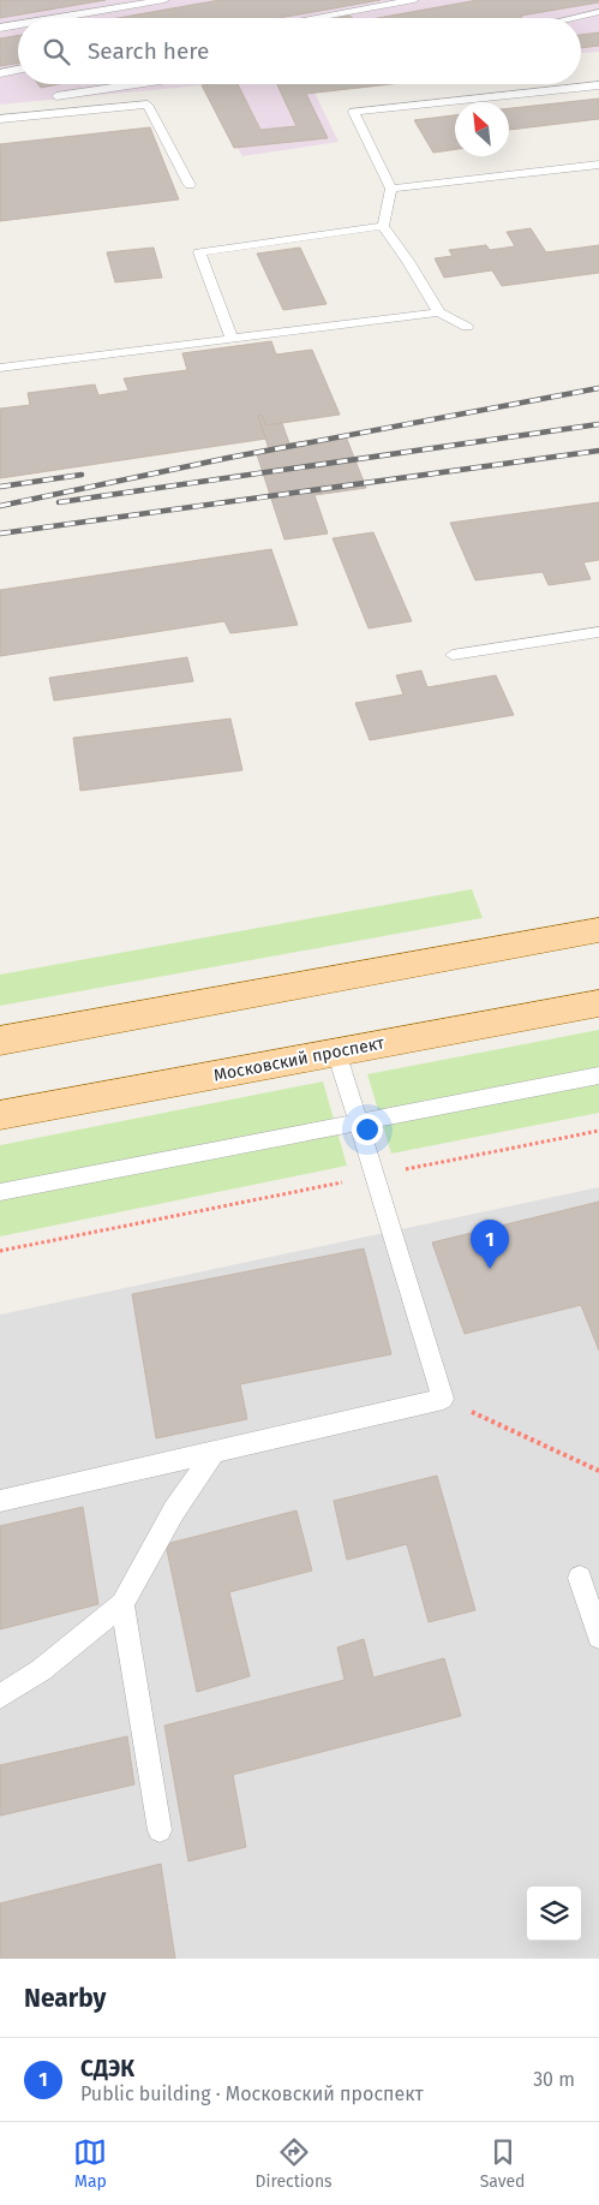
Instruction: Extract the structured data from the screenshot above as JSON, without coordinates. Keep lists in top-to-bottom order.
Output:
{
  "streets": {
    "main road": ["Московский проспект"]
  },
  "north": "top left",
  "page": {
    "search": "Search here",
    "pins": "1",
    "heading": "Nearby",
    "list": [
      {
        "mark": "1",
        "name": "СДЭК",
        "note": "Public building · Московский проспект",
        "value": "30 m"
      }
    ],
    "nav": ["Map", "Directions", "Saved"]
  }
}
